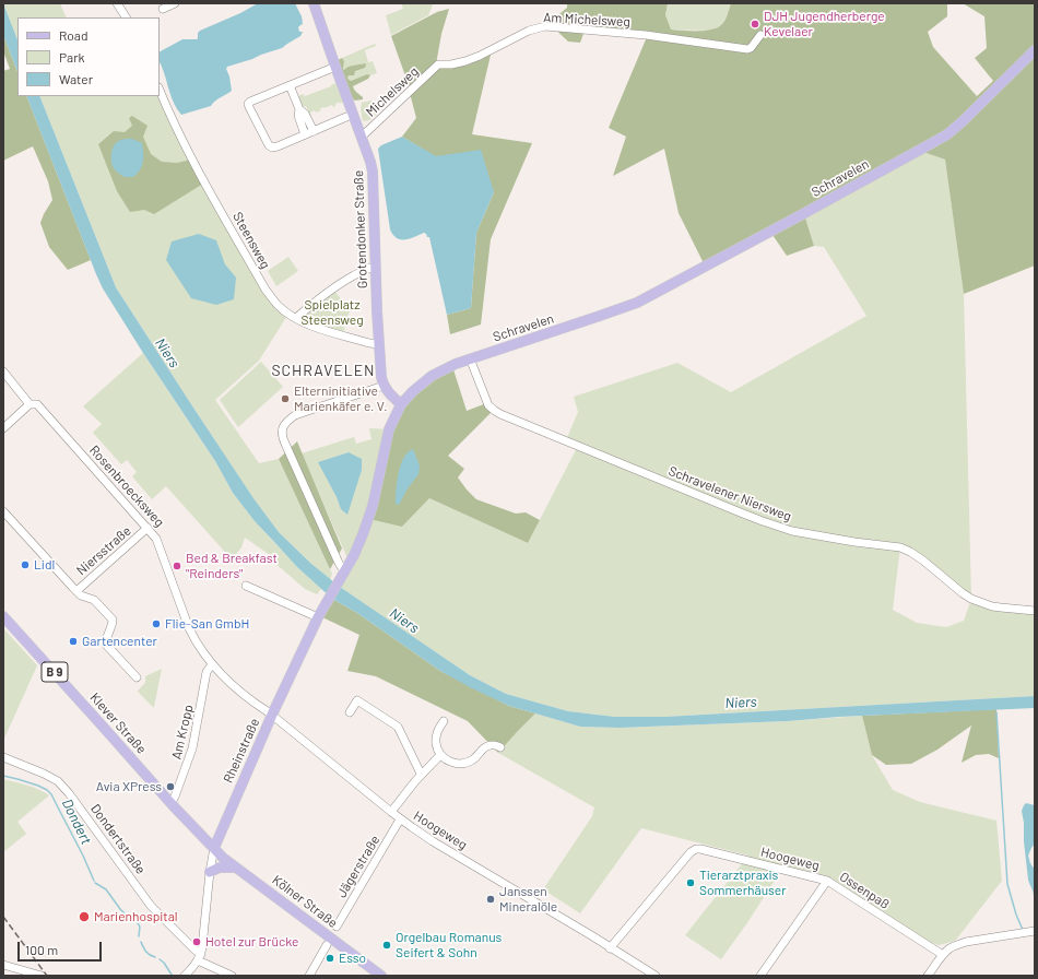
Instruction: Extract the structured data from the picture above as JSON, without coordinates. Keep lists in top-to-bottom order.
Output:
{
  "streets": {
    "main road": [
      "Schravelen",
      "Grotendonker Straße",
      "B 9",
      "Klever Straße",
      "Rheinstraße",
      "Kölner Straße"
    ],
    "street": [
      "Am Michelsweg",
      "Michelsweg",
      "Steensweg",
      "Rosenbroecksweg",
      "Schravelener Niersweg",
      "Niersstraße",
      "Am Kropp",
      "Hoogeweg",
      "Dondertstraße",
      "Jägerstraße",
      "Ossenpaß"
    ]
  },
  "crossings": [
    ["Am Michelsweg", "Michelsweg"],
    ["Michelsweg", "Grotendonker Straße"],
    ["Schravelen", "Schravelener Niersweg"],
    ["Schravelen", "Rheinstraße"],
    ["Grotendonker Straße", "Steensweg"],
    ["Rosenbroecksweg", "Niersstraße"],
    ["Rosenbroecksweg", "Am Kropp"],
    ["Rosenbroecksweg", "Rheinstraße"],
    ["Rosenbroecksweg", "Hoogeweg"],
    ["Klever Straße", "Am Kropp"],
    ["Klever Straße", "Rheinstraße"],
    ["Klever Straße", "Kölner Straße"],
    ["Rheinstraße", "Hoogeweg"],
    ["Rheinstraße", "Dondertstraße"],
    ["Rheinstraße", "Kölner Straße"],
    ["Hoogeweg", "Jägerstraße"],
    ["Hoogeweg", "Ossenpaß"]
  ],
  "districts": ["SCHRAVELEN"],
  "water": ["Niers", "Dondert"],
  "parks": ["Spielplatz Steensweg"],
  "places": [
    "DJH Jugendherberge Kevelaer",
    "Elterninitiative Marienkäfer e. V.",
    "Lidl",
    "Bed & Breakfast \"Reinders\"",
    "Flie-San GmbH",
    "Gartencenter",
    "Avia XPress",
    "Tierarztpraxis Sommerhäuser",
    "Janssen Mineralöle",
    "Marienhospital",
    "Hotel zur Brücke",
    "Orgelbau Romanus Seifert & Sohn",
    "Esso"
  ],
  "legend": ["Road", "Park", "Water"],
  "scale_bar": "100 m"
}
